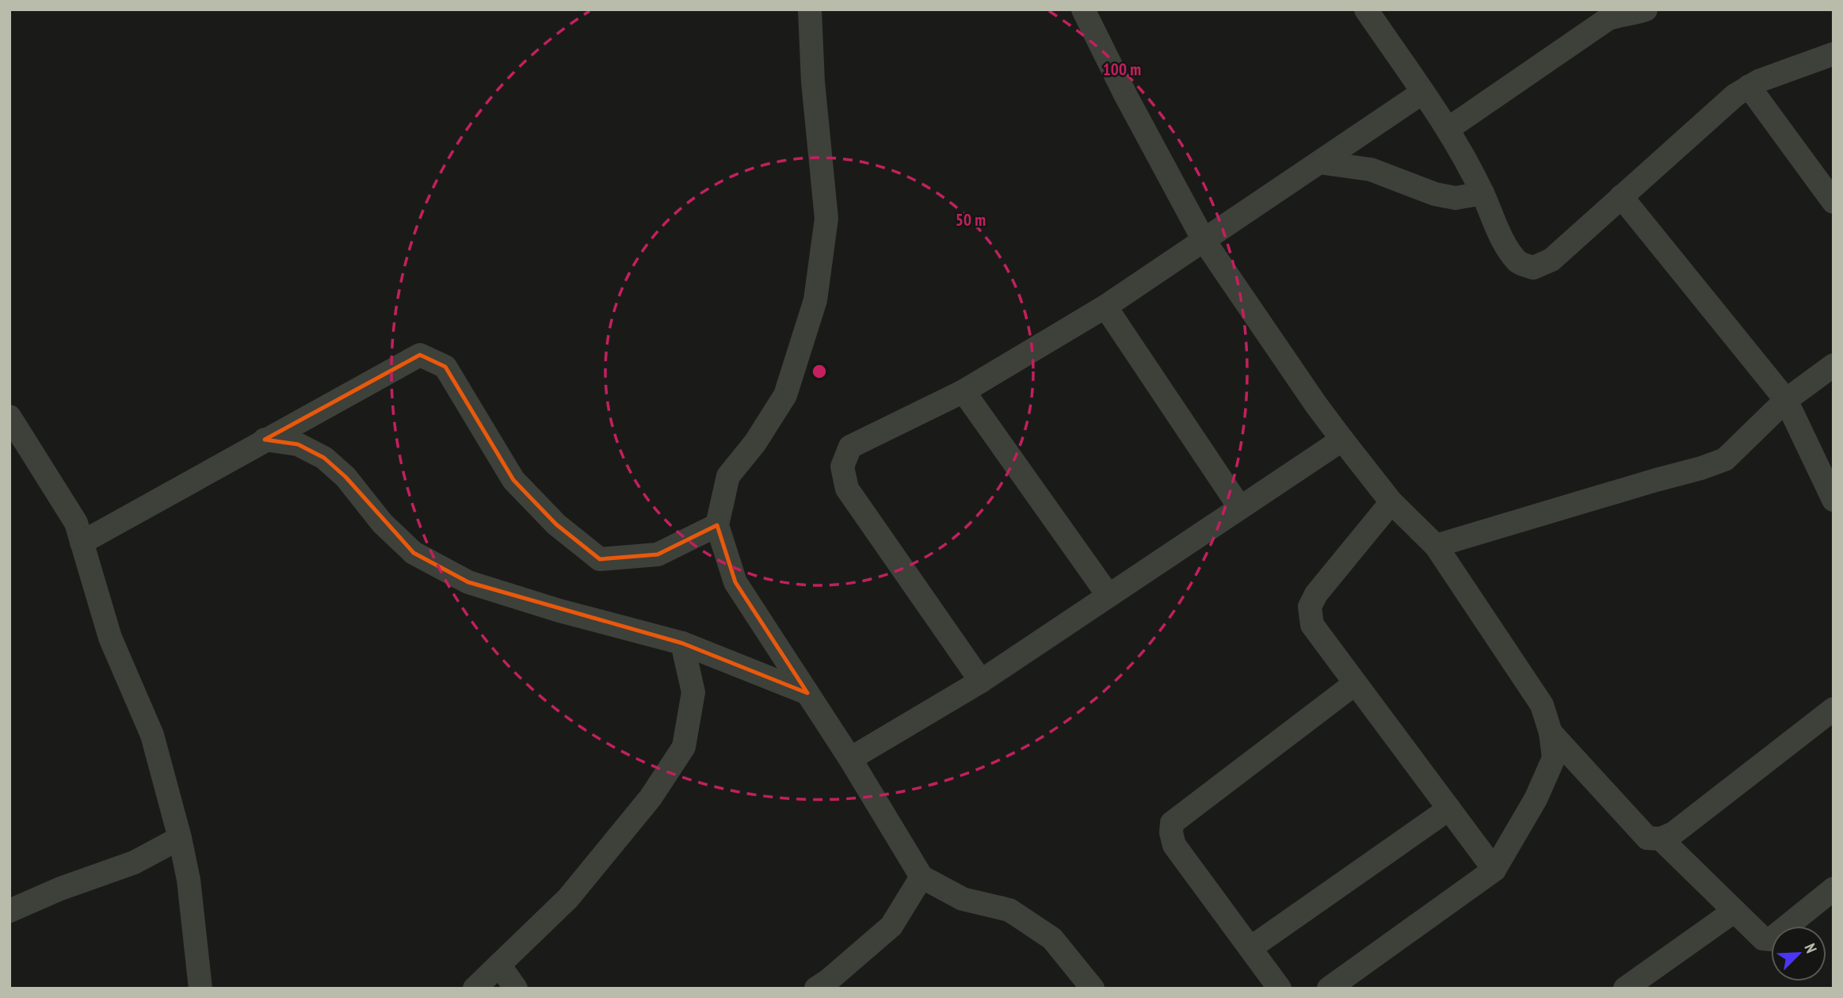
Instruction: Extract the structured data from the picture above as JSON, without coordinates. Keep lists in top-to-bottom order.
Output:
{
  "north": "top right",
  "rings": ["100 m", "50 m"]
}
